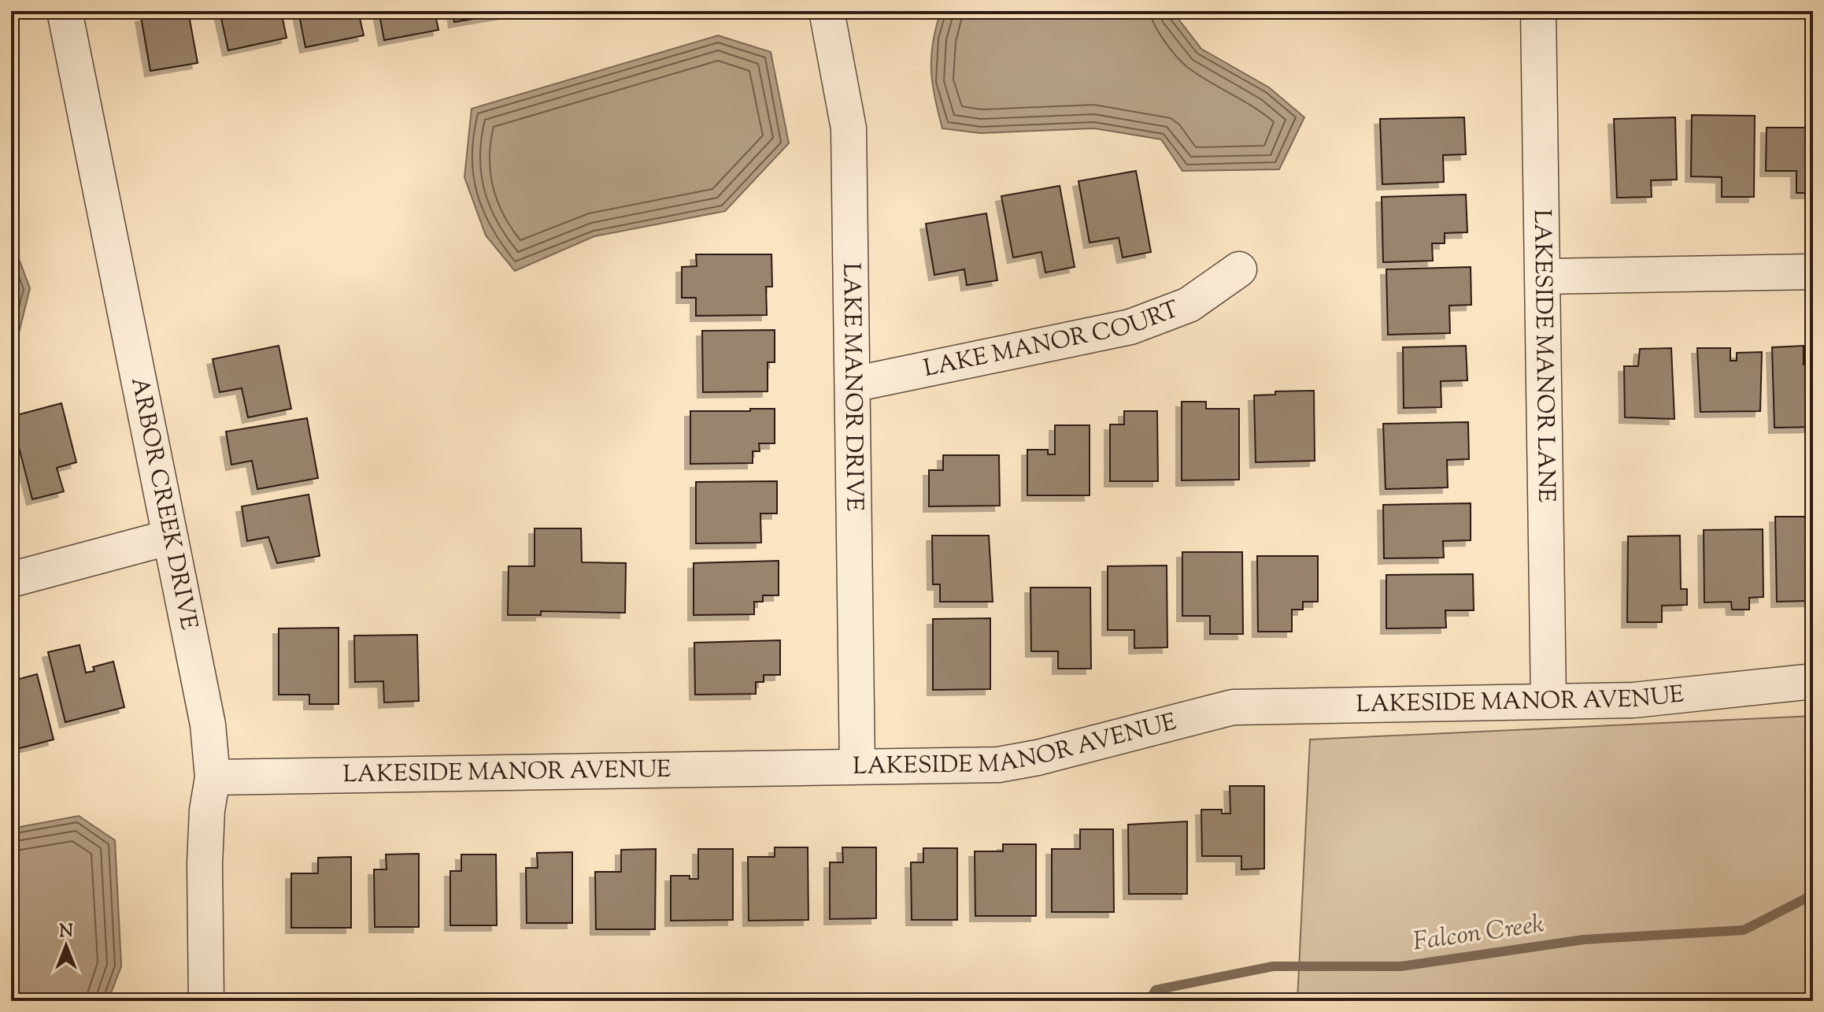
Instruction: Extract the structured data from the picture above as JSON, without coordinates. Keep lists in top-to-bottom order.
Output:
{
  "streets": {
    "street": [
      "LAKE MANOR COURT",
      "LAKESIDE MANOR LANE",
      "LAKE MANOR DRIVE",
      "ARBOR CREEK DRIVE",
      "LAKESIDE MANOR AVENUE"
    ]
  },
  "crossings": [
    ["LAKE MANOR COURT", "LAKE MANOR DRIVE"],
    ["LAKESIDE MANOR LANE", "LAKESIDE MANOR AVENUE"],
    ["LAKE MANOR DRIVE", "LAKESIDE MANOR AVENUE"],
    ["ARBOR CREEK DRIVE", "LAKESIDE MANOR AVENUE"]
  ],
  "water": ["Falcon Creek"],
  "north": "top"
}
